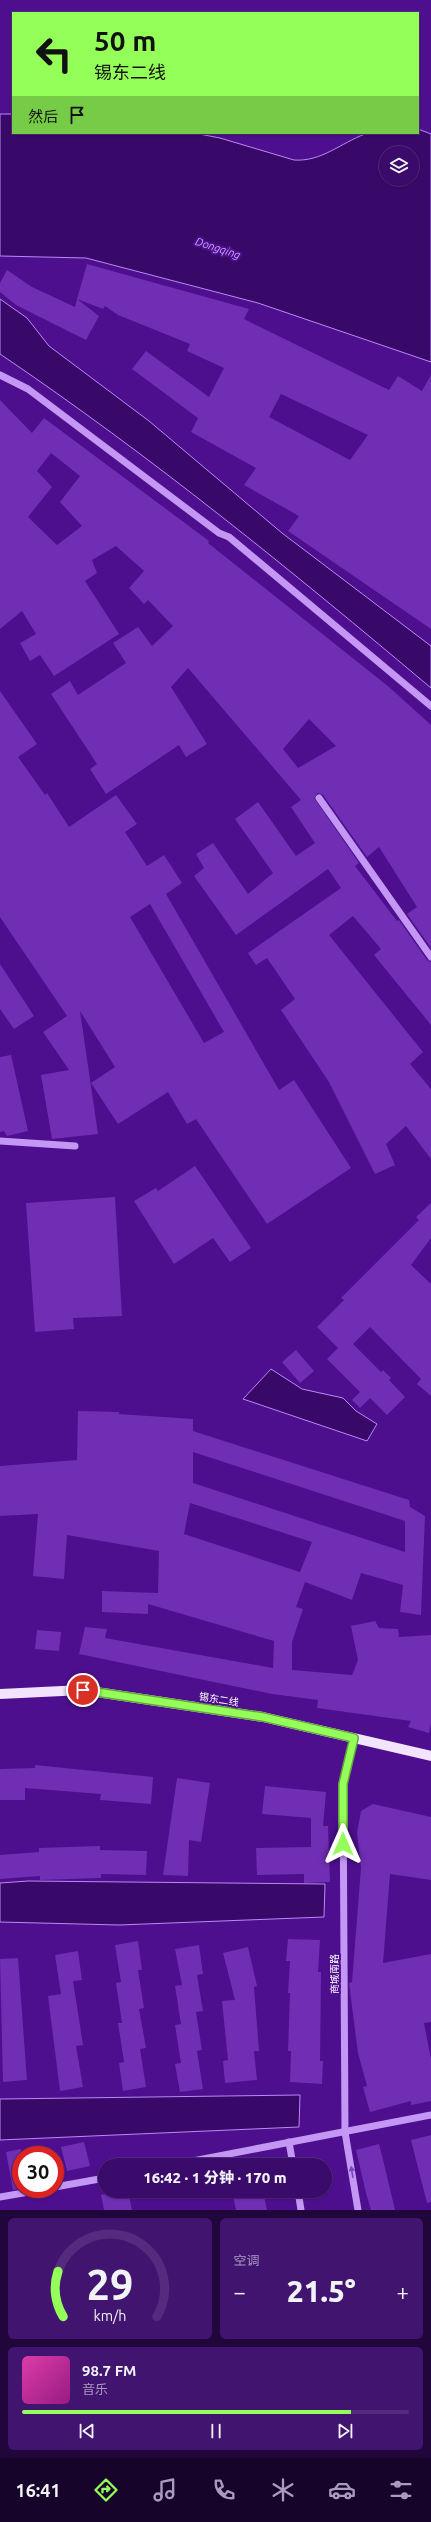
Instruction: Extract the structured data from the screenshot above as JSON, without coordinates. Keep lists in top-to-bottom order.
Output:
{
  "streets": {
    "main road": ["锡东二线"],
    "street": ["商城南路"]
  },
  "crossings": [
    ["锡东二线", "商城南路"]
  ],
  "water": ["Dongqing"],
  "page": {
    "turn": ["50 m", "锡东二线"],
    "then": "然后",
    "limit": "30",
    "trip": "16:42 · 1 分钟 · 170 m",
    "tile": "空调",
    "heat": ["−", "21.5°", "+"],
    "song": ["98.7 FM", "音乐"],
    "tabs": "16:41",
    "gauge": ["29", "km/h"]
  }
}
